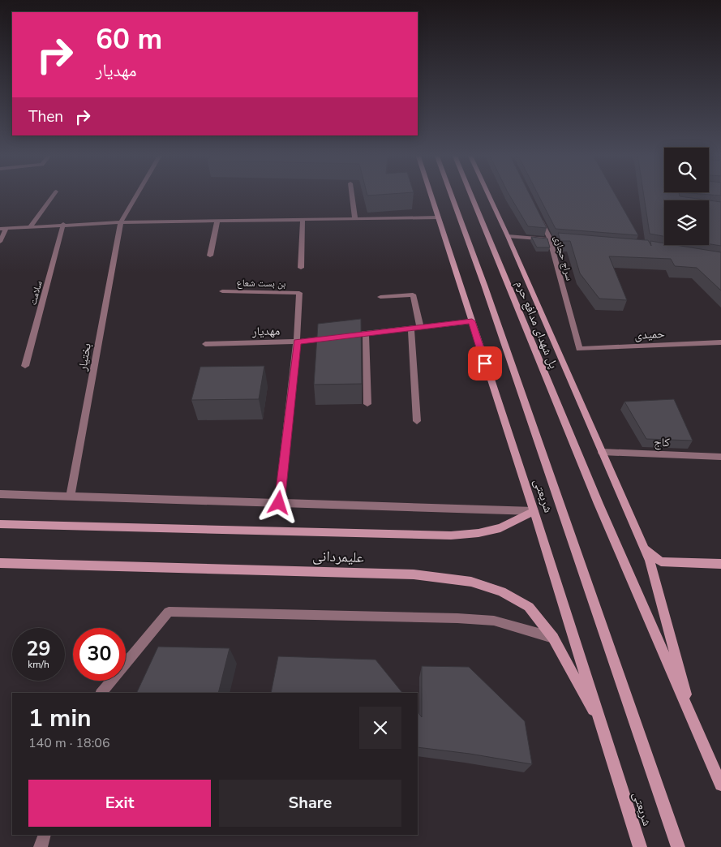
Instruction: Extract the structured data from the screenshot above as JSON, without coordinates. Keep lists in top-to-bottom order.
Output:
{
  "streets": {
    "main road": ["پل شهدای مدافع حرم", "شریعتی", "علیمردانی"],
    "street": [
      "سراج حجازی",
      "بن بست شعاع",
      "سلامت",
      "مهدیار",
      "حمیدی",
      "بختیار",
      "کاج"
    ]
  },
  "crossings": [
    ["سراج حجازی", "حمیدی"],
    ["بن بست شعاع", "مهدیار"],
    ["شریعتی", "علیمردانی"]
  ],
  "page": {
    "turn": ["60 m", "مهدیار"],
    "then": "Then",
    "speed": "29 km/h",
    "limit": "30",
    "heading": ["1 min", "140 m · 18:06"],
    "buttons": ["Exit", "Share"]
  }
}
